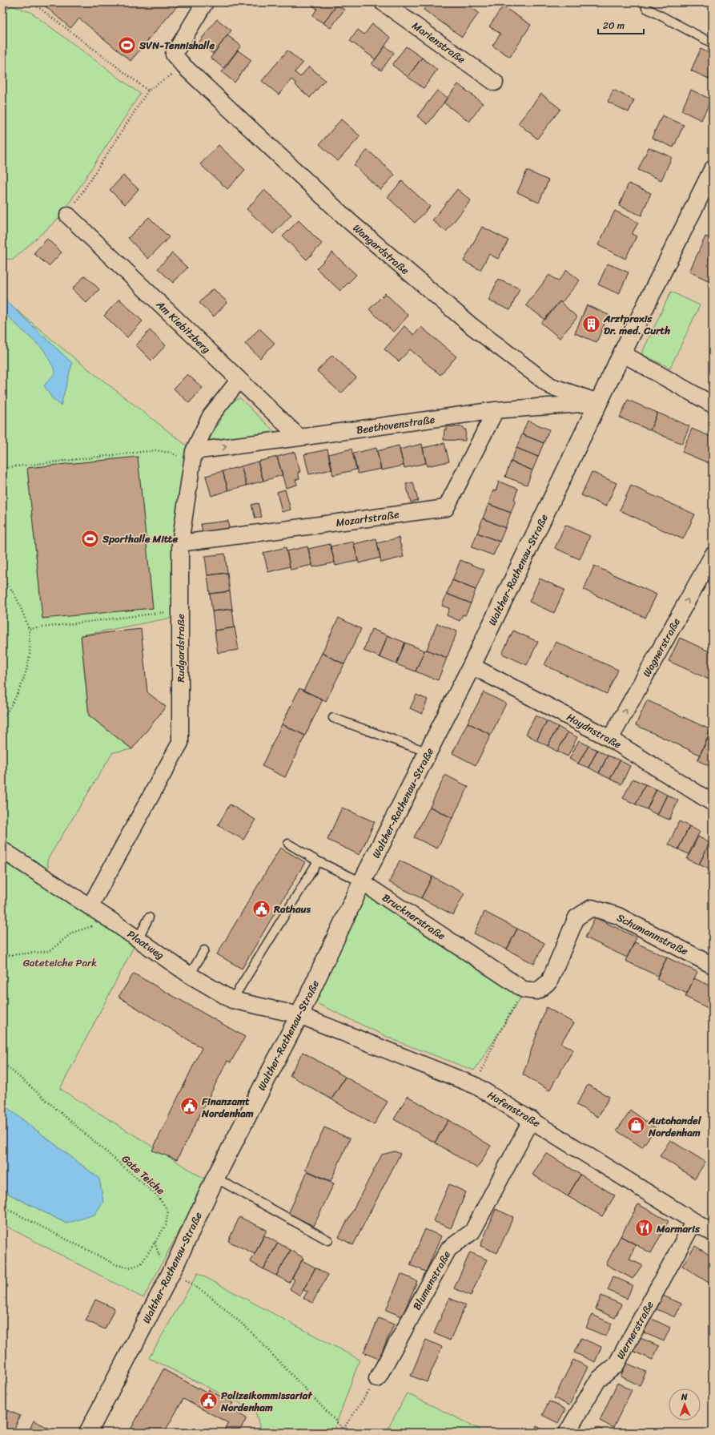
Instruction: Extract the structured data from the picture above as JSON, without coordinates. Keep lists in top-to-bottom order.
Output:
{
  "streets": {
    "street": [
      "Marienstraße",
      "Wangardstraße",
      "Am Kiebitzberg",
      "Beethovenstraße",
      "Mozartstraße",
      "Walther-Rathenau-Straße",
      "Wagnerstraße",
      "Rudgardstraße",
      "Haydnstraße",
      "Brucknerstraße",
      "Schumannstraße",
      "Plaatweg",
      "Hafenstraße",
      "Blumenstraße",
      "Wernerstraße"
    ],
    "path": ["Gate Teiche"]
  },
  "crossings": [
    ["Wangardstraße", "Beethovenstraße"],
    ["Wangardstraße", "Walther-Rathenau-Straße"],
    ["Am Kiebitzberg", "Beethovenstraße"],
    ["Am Kiebitzberg", "Rudgardstraße"],
    ["Beethovenstraße", "Mozartstraße"],
    ["Beethovenstraße", "Walther-Rathenau-Straße"],
    ["Beethovenstraße", "Rudgardstraße"],
    ["Mozartstraße", "Rudgardstraße"],
    ["Walther-Rathenau-Straße", "Haydnstraße"],
    ["Walther-Rathenau-Straße", "Brucknerstraße"],
    ["Walther-Rathenau-Straße", "Plaatweg"],
    ["Walther-Rathenau-Straße", "Hafenstraße"],
    ["Wagnerstraße", "Haydnstraße"],
    ["Rudgardstraße", "Plaatweg"],
    ["Brucknerstraße", "Schumannstraße"],
    ["Plaatweg", "Hafenstraße"],
    ["Hafenstraße", "Blumenstraße"],
    ["Hafenstraße", "Wernerstraße"]
  ],
  "one_way": ["Wagnerstraße"],
  "parks": ["Gateteiche Park"],
  "places": {
    "sports": ["SVN-Tennishalle", "Sporthalle Mitte"],
    "building": ["Arztpraxis Dr. med. Curth"],
    "public building": ["Rathaus", "Finanzamt Nordenham", "Polizeikommissariat Nordenham"],
    "shop": ["Autohandel Nordenham"],
    "restaurant": ["Marmaris"]
  },
  "scale_bar": "20 m",
  "north": "top"
}
